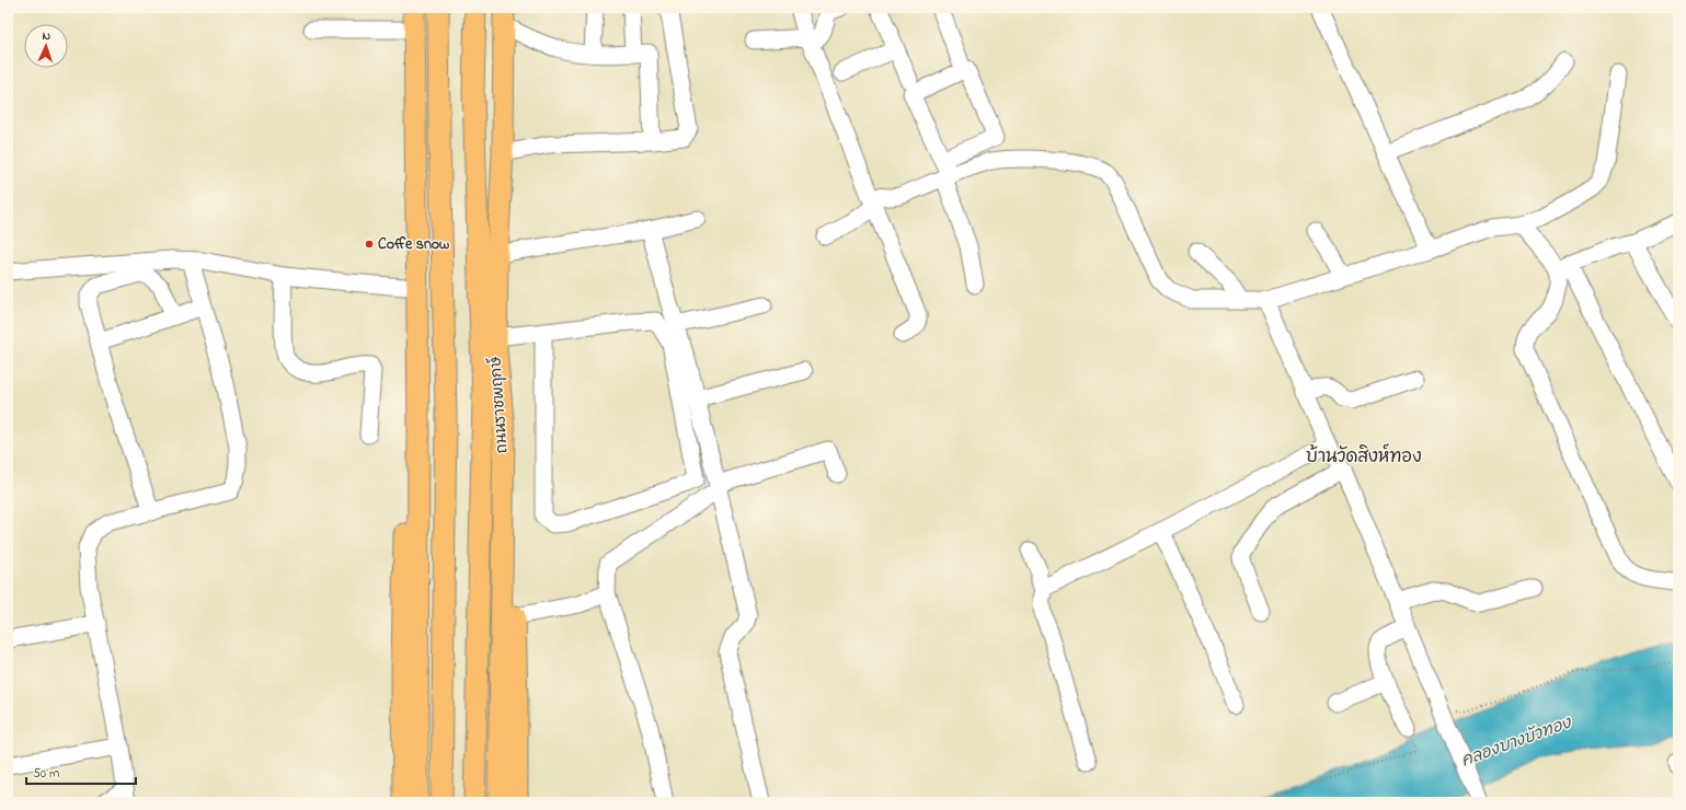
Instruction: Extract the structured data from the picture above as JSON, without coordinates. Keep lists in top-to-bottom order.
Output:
{
  "streets": {
    "main road": ["ถนนราชพฤกษ์"]
  },
  "districts": ["บ้านวัดสิงห์ทอง"],
  "water": ["คลองบางบัวทอง"],
  "places": ["Coffe snow"],
  "scale_bar": "50 m",
  "north": "top"
}
